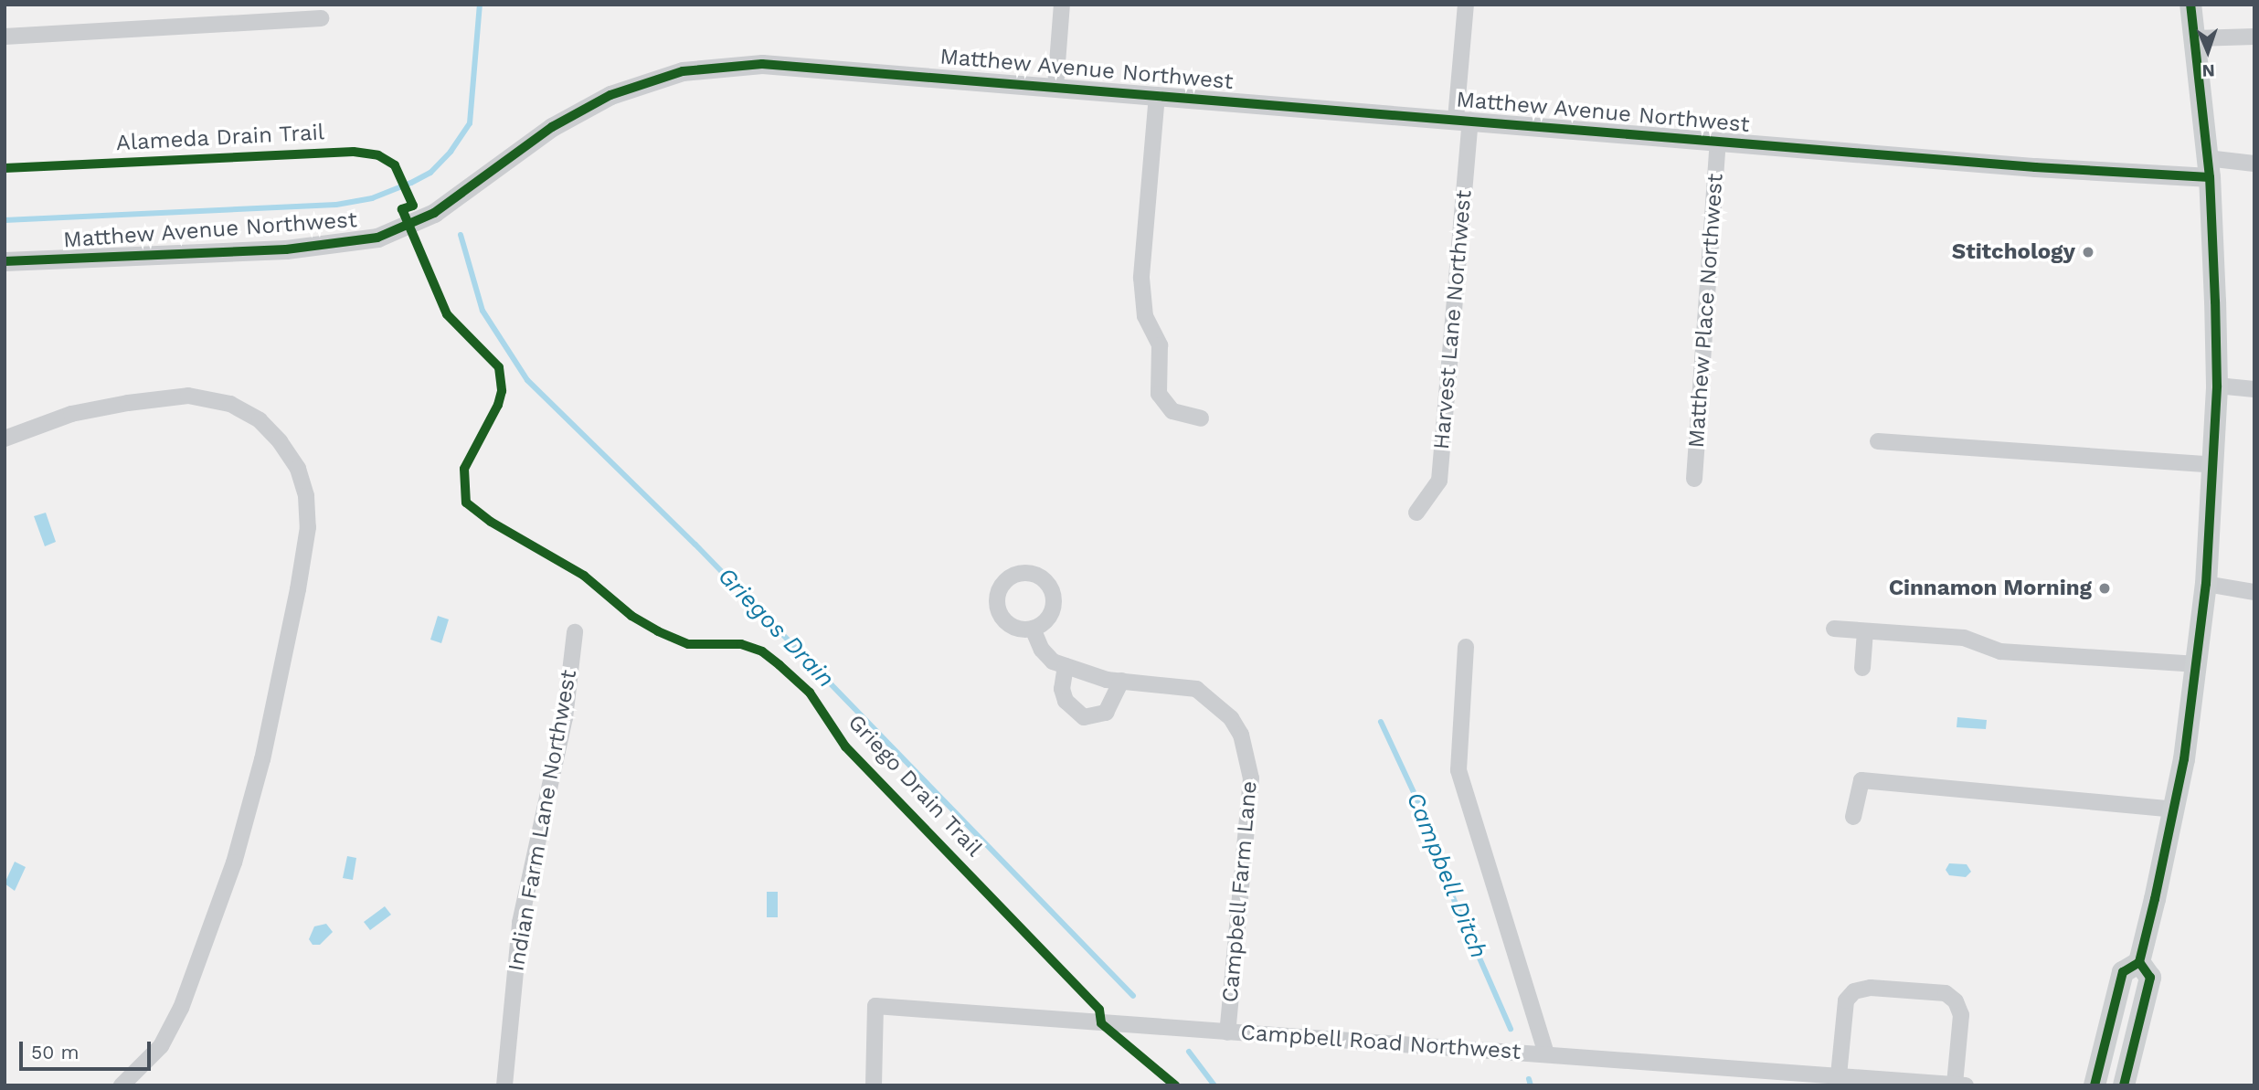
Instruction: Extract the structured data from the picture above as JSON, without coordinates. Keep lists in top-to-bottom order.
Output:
{
  "streets": {
    "street": [
      "Matthew Avenue Northwest",
      "Matthew Place Northwest",
      "Harvest Lane Northwest",
      "Indian Farm Lane Northwest",
      "Campbell Farm Lane",
      "Campbell Road Northwest"
    ],
    "cycle path": ["Alameda Drain Trail"]
  },
  "crossings": [
    ["Matthew Avenue Northwest", "Matthew Place Northwest"],
    ["Matthew Avenue Northwest", "Harvest Lane Northwest"],
    ["Campbell Farm Lane", "Campbell Road Northwest"]
  ],
  "water": ["Griegos Drain", "Campbell Ditch"],
  "places": ["Stitchology", "Cinnamon Morning"],
  "scale_bar": "50 m",
  "north": "bottom"
}
